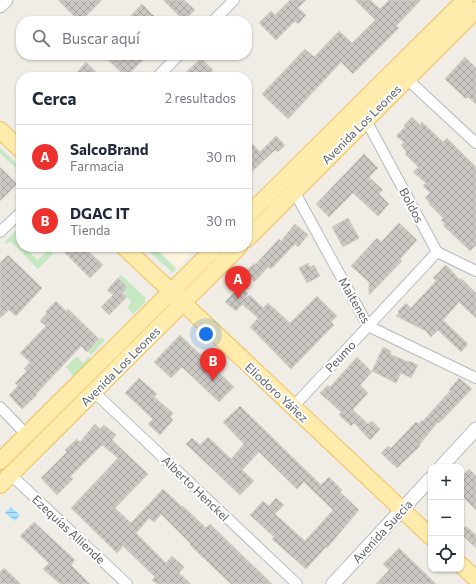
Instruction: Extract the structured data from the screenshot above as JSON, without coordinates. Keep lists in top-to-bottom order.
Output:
{
  "streets": {
    "main road": ["Avenida Los Leones", "Eliodoro Yáñez"],
    "street": [
      "Boldos",
      "Maitenes",
      "Peumo",
      "Alberto Henckel",
      "Ezequías Alliende",
      "Avenida Suecia"
    ]
  },
  "crossings": [
    ["Avenida Los Leones", "Boldos"],
    ["Avenida Los Leones", "Maitenes"],
    ["Avenida Los Leones", "Eliodoro Yáñez"],
    ["Avenida Los Leones", "Alberto Henckel"],
    ["Avenida Los Leones", "Ezequías Alliende"],
    ["Boldos", "Peumo"],
    ["Maitenes", "Peumo"],
    ["Peumo", "Eliodoro Yáñez"],
    ["Eliodoro Yáñez", "Avenida Suecia"]
  ],
  "page": {
    "search": "Buscar aquí",
    "heading": ["Cerca", "2 resultados"],
    "list": [
      {
        "mark": "A",
        "name": "SalcoBrand",
        "note": "Farmacia",
        "value": "30 m"
      },
      {
        "mark": "B",
        "name": "DGAC IT",
        "note": "Tienda",
        "value": "30 m"
      }
    ],
    "pins": ["A", "B"],
    "map_buttons": ["+", "−"]
  }
}
